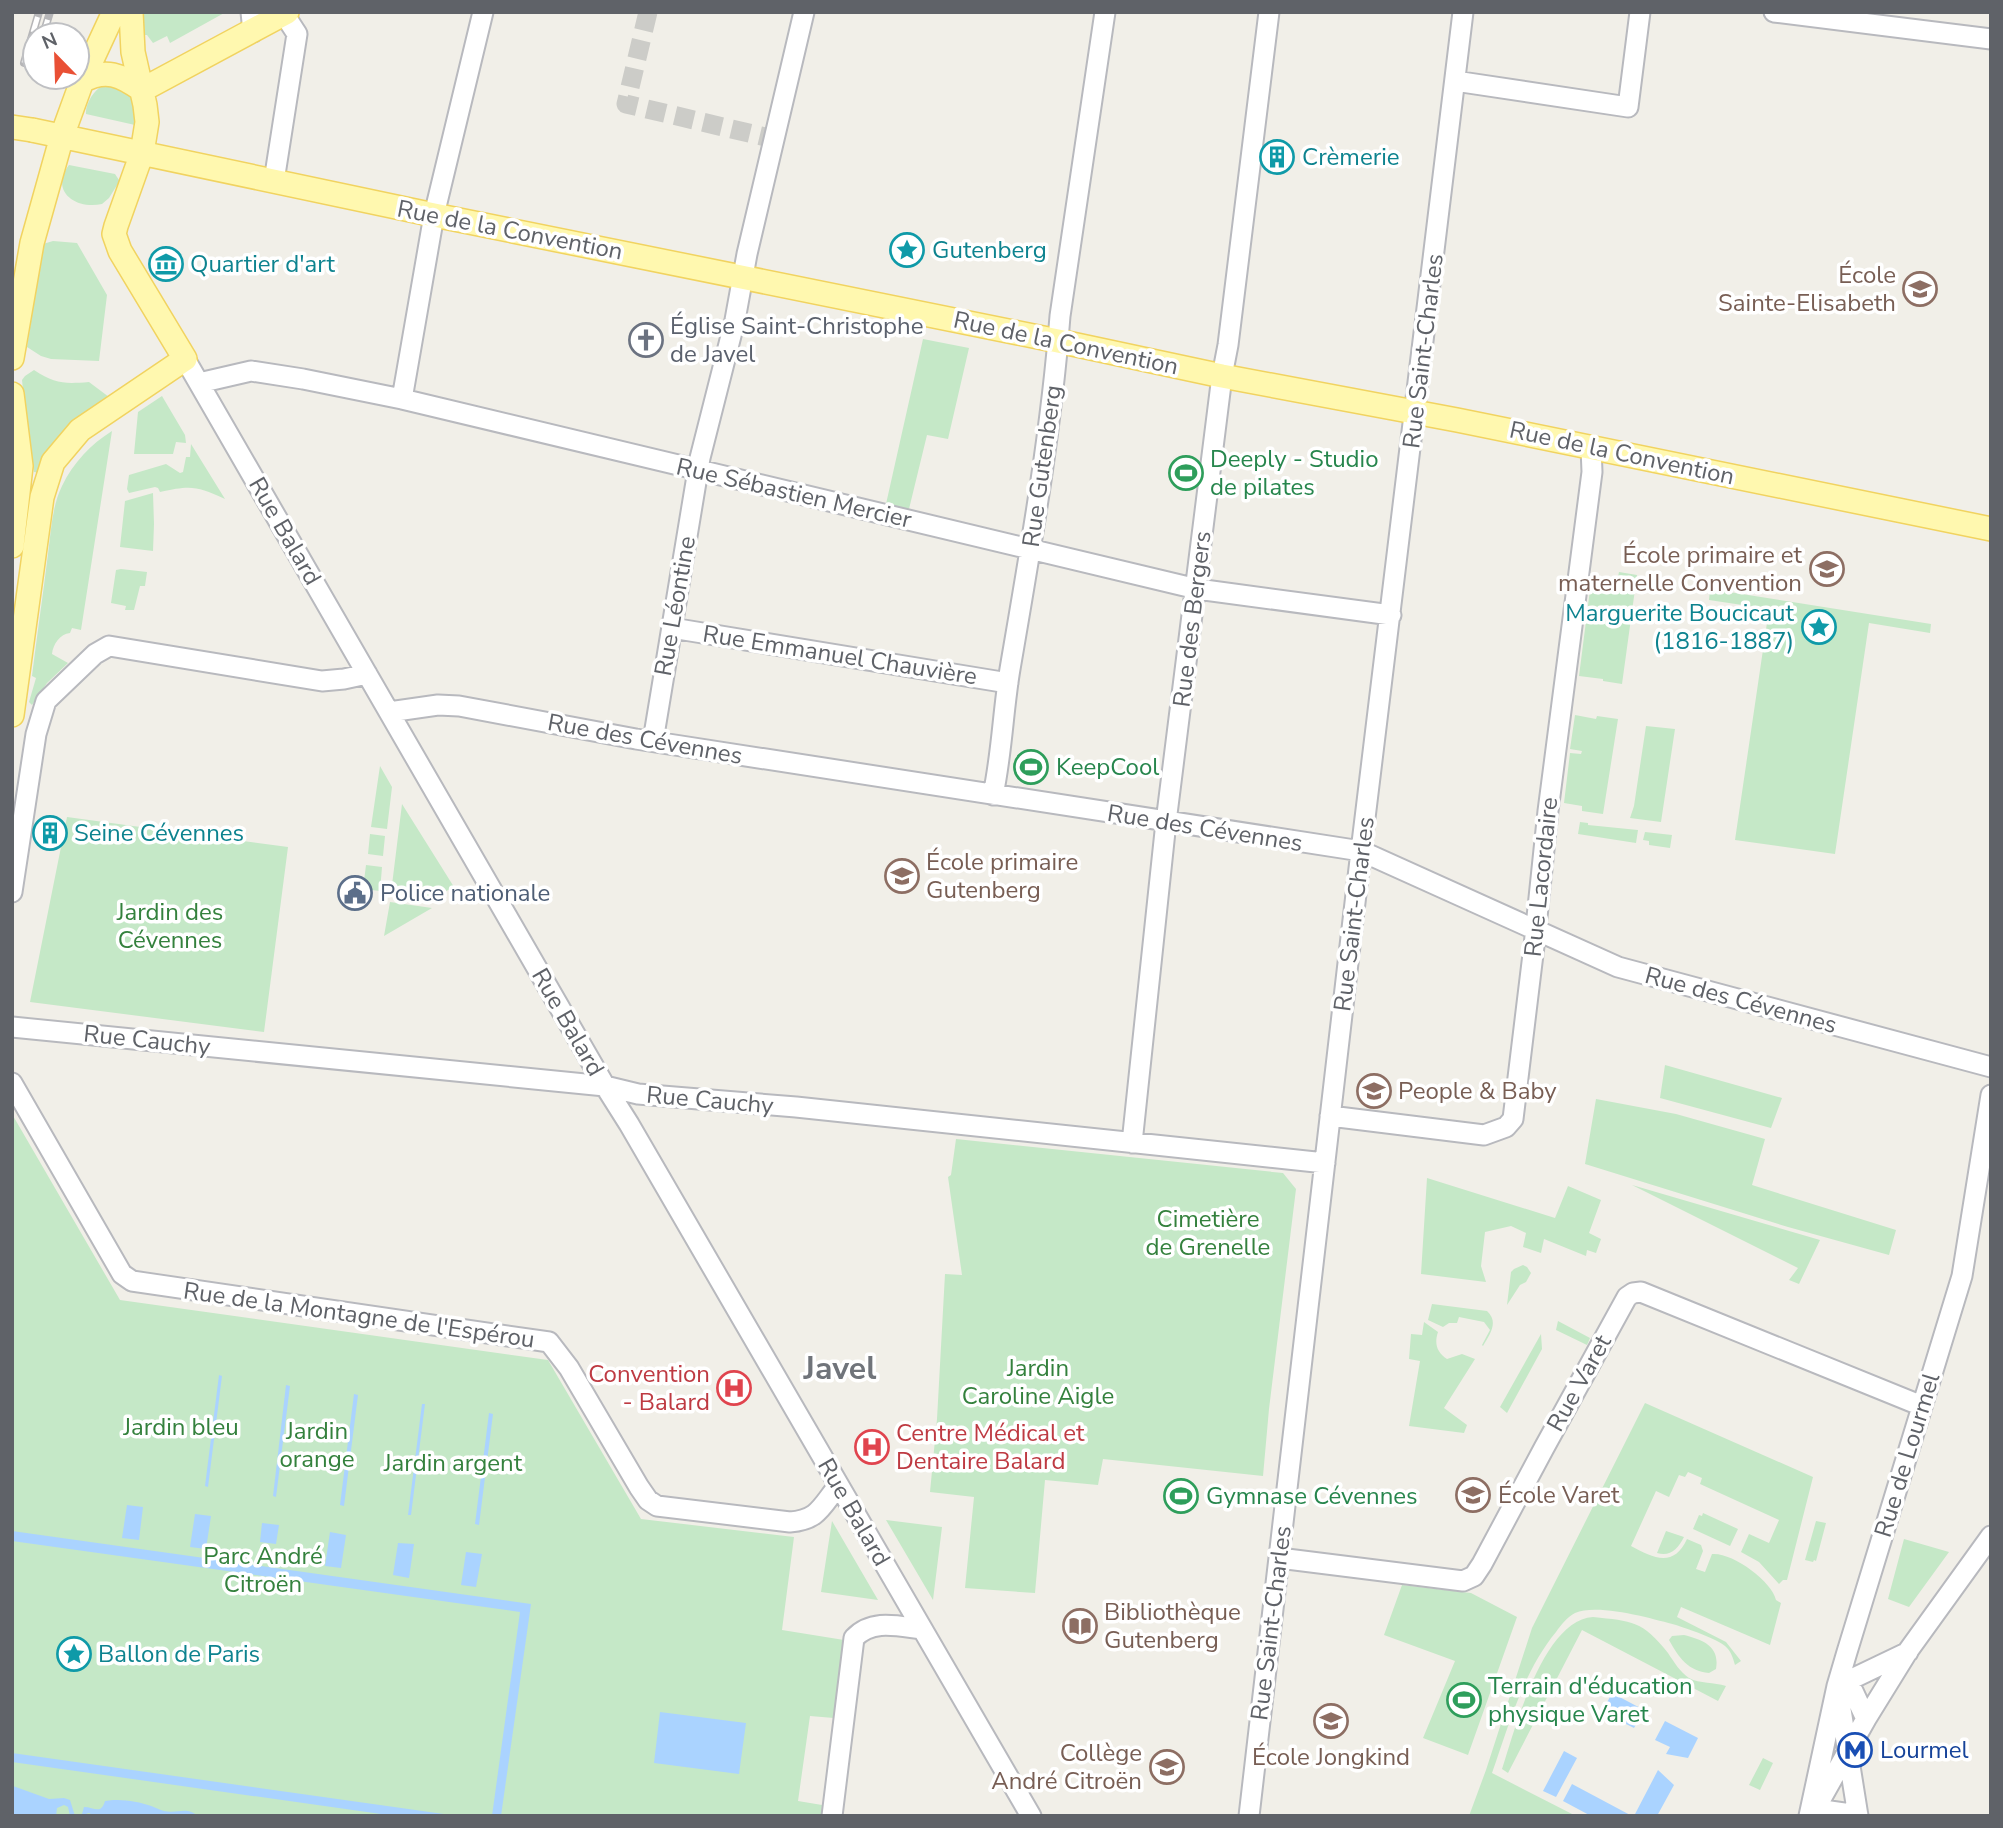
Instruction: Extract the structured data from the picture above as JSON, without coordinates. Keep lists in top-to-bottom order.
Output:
{
  "streets": {
    "main road": ["Rue de la Convention", "Rue Balard"],
    "street": [
      "Rue Saint-Charles",
      "Rue Gutenberg",
      "Rue Sébastien Mercier",
      "Rue Léontine",
      "Rue des Bergers",
      "Rue Emmanuel Chauvière",
      "Rue des Cévennes",
      "Rue Lacordaire",
      "Rue Cauchy",
      "Rue de la Montagne de l'Espérou",
      "Rue Varet",
      "Rue de Lourmel"
    ]
  },
  "crossings": [
    ["Rue de la Convention", "Rue Saint-Charles"],
    ["Rue de la Convention", "Rue Gutenberg"],
    ["Rue de la Convention", "Rue Balard"],
    ["Rue de la Convention", "Rue Léontine"],
    ["Rue de la Convention", "Rue des Bergers"],
    ["Rue de la Convention", "Rue Lacordaire"],
    ["Rue Saint-Charles", "Rue Sébastien Mercier"],
    ["Rue Saint-Charles", "Rue des Cévennes"],
    ["Rue Saint-Charles", "Rue Lacordaire"],
    ["Rue Saint-Charles", "Rue Cauchy"],
    ["Rue Saint-Charles", "Rue Varet"],
    ["Rue Gutenberg", "Rue Sébastien Mercier"],
    ["Rue Gutenberg", "Rue Emmanuel Chauvière"],
    ["Rue Gutenberg", "Rue des Cévennes"],
    ["Rue Sébastien Mercier", "Rue Balard"],
    ["Rue Sébastien Mercier", "Rue Léontine"],
    ["Rue Sébastien Mercier", "Rue des Bergers"],
    ["Rue Balard", "Rue des Cévennes"],
    ["Rue Balard", "Rue Cauchy"],
    ["Rue Balard", "Rue de la Montagne de l'Espérou"],
    ["Rue Léontine", "Rue Emmanuel Chauvière"],
    ["Rue Léontine", "Rue des Cévennes"],
    ["Rue des Bergers", "Rue des Cévennes"],
    ["Rue des Bergers", "Rue Cauchy"],
    ["Rue des Cévennes", "Rue Lacordaire"],
    ["Rue Varet", "Rue de Lourmel"]
  ],
  "districts": ["Javel"],
  "parks": [
    "Jardin des Cévennes",
    "Cimetière de Grenelle",
    "Jardin Caroline Aigle",
    "Jardin bleu",
    "Jardin orange",
    "Jardin argent",
    "Parc André Citroën"
  ],
  "places": {
    "building": ["Crèmerie", "Seine Cévennes"],
    "place": ["Gutenberg", "Marguerite Boucicaut (1816-1887)", "Ballon de Paris"],
    "museum": ["Quartier d'art"],
    "school or university": [
      "École Sainte-Elisabeth",
      "École primaire et maternelle Convention",
      "École primaire Gutenberg",
      "People & Baby",
      "École Varet",
      "École Jongkind",
      "Collège André Citroën"
    ],
    "church": ["Église Saint-Christophe de Javel"],
    "sports": [
      "Deeply - Studio de pilates",
      "KeepCool",
      "Gymnase Cévennes",
      "Terrain d'éducation physique Varet"
    ],
    "public building": ["Police nationale"],
    "hospital": ["Convention - Balard", "Centre Médical et Dentaire Balard"],
    "library": ["Bibliothèque Gutenberg"],
    "metro station": ["Lourmel"]
  },
  "north": "top left"
}
